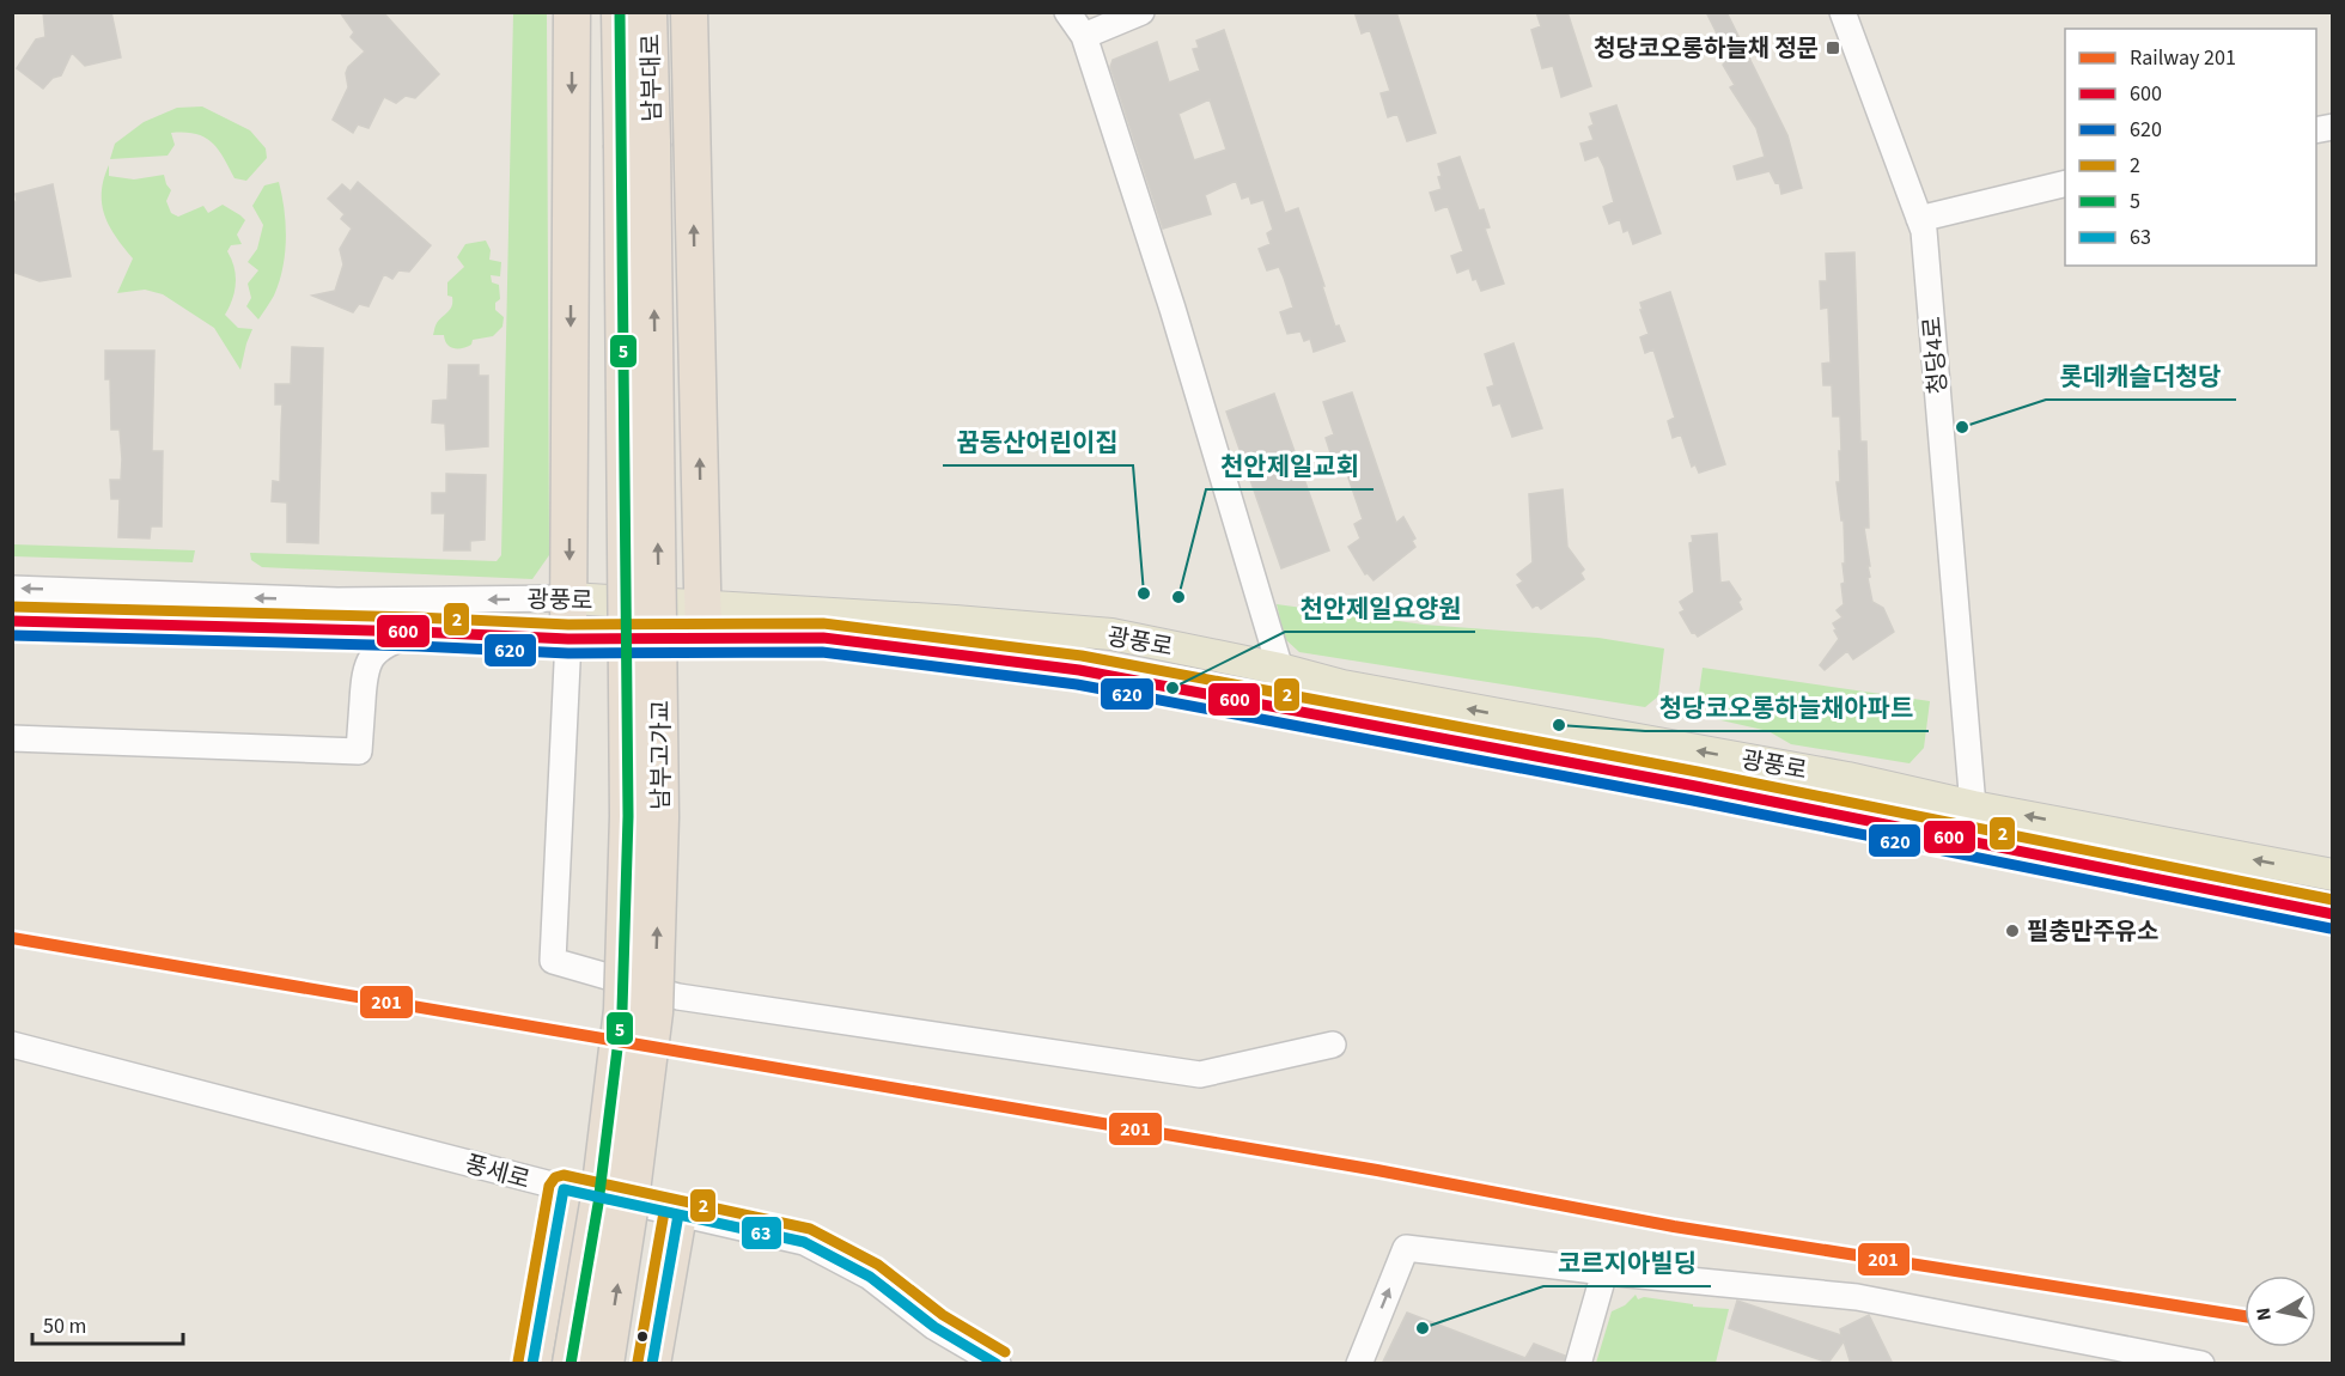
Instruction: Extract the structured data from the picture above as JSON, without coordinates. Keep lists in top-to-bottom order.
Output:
{
  "streets": {
    "highway": ["남부대로", "남부고가교"],
    "main road": ["광풍로"],
    "street": ["청당4로", "풍세로"]
  },
  "crossings": [
    ["남부대로", "남부고가교"],
    ["청당4로", "광풍로"]
  ],
  "places": {
    "transit": ["청당코오롱하늘채 정문"],
    "other": [
      "롯데캐슬더청당",
      "꿈동산어린이집",
      "천안제일교회",
      "천안제일요양원",
      "청당코오롱하늘채아파트",
      "필충만주유소",
      "코르지아빌딩"
    ]
  },
  "lines": [
    "transit line 5",
    "transit line 2",
    "transit line 600",
    "transit line 620",
    "rail line 201",
    "transit line 63"
  ],
  "legend": [
    "Railway 201",
    "600",
    "620",
    "2",
    "5",
    "63"
  ],
  "scale_bar": "50 m",
  "north": "left"
}
